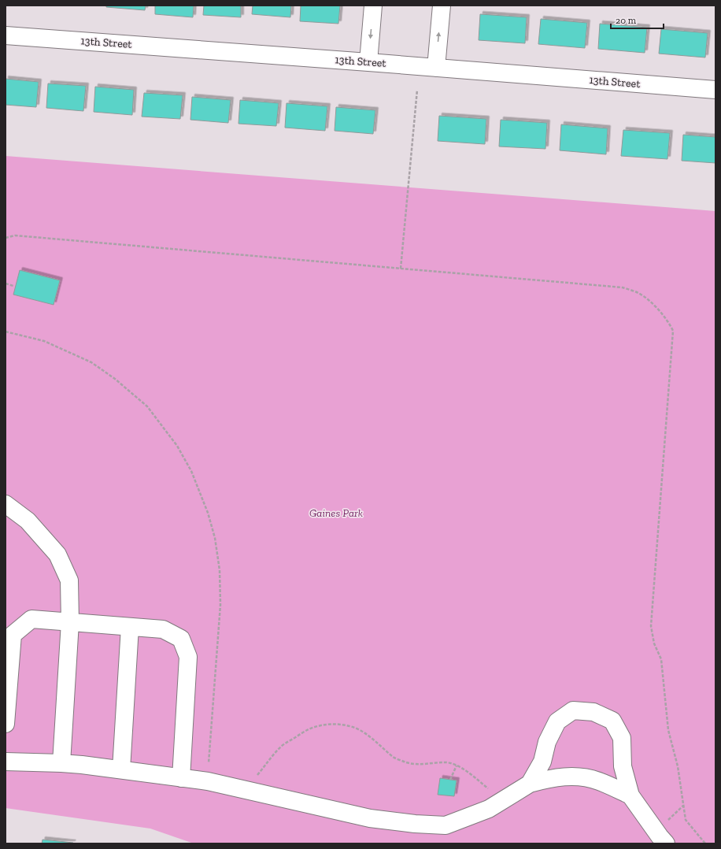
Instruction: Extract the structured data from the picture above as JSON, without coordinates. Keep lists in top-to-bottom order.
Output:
{
  "streets": {
    "street": ["13th Street"]
  },
  "parks": ["Gaines Park"],
  "scale_bar": "20 m"
}
